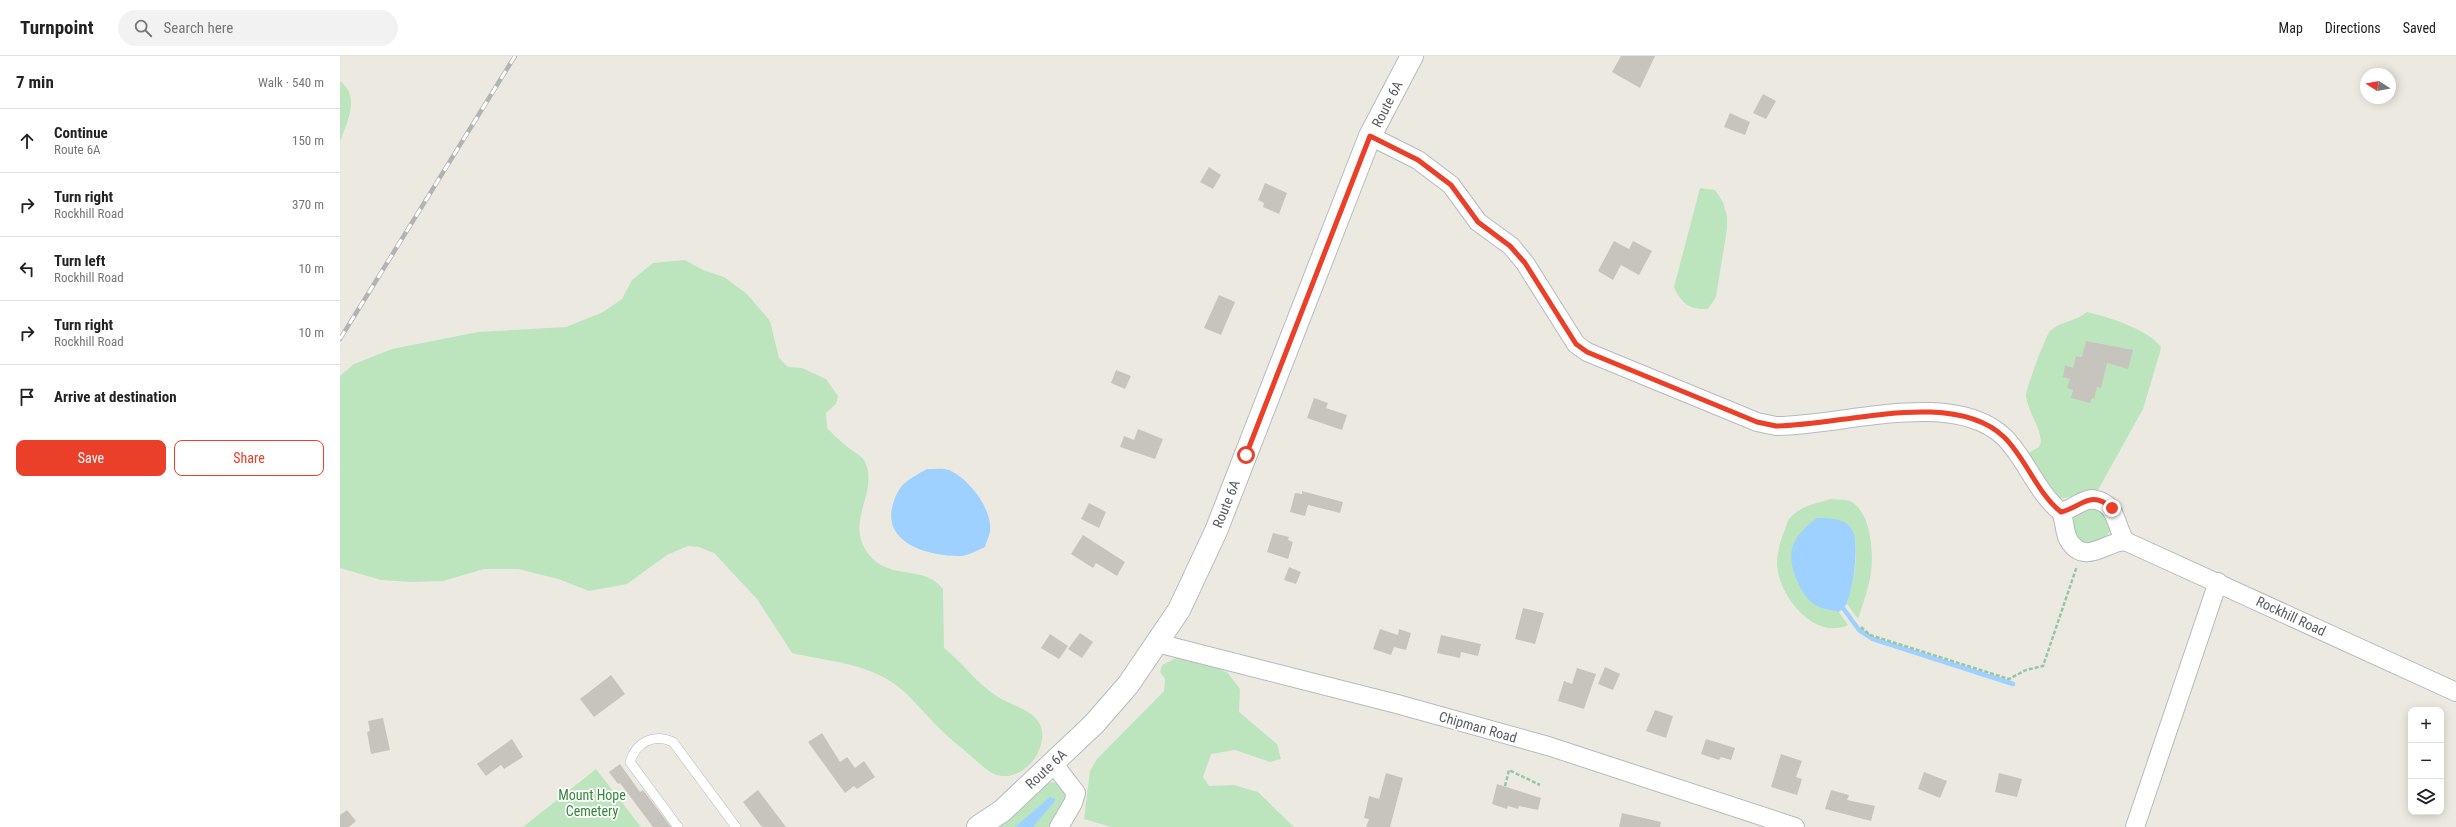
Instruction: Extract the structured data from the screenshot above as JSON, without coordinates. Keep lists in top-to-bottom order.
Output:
{
  "streets": {
    "main road": ["Route 6A"],
    "street": ["Rockhill Road", "Chipman Road"]
  },
  "crossings": [
    ["Route 6A", "Chipman Road"]
  ],
  "parks": ["Mount Hope Cemetery"],
  "north": "left",
  "page": {
    "header": "Turnpoint",
    "search": "Search here",
    "nav": ["Map", "Directions", "Saved"],
    "heading": ["7 min", "Walk · 540 m"],
    "list": [
      ["Continue", "Route 6A", "150 m"],
      ["Turn right", "Rockhill Road", "370 m"],
      ["Turn left", "Rockhill Road", "10 m"],
      ["Turn right", "Rockhill Road", "10 m"],
      "Arrive at destination"
    ],
    "buttons": ["Save", "Share"],
    "map_buttons": ["+", "−"]
  }
}
